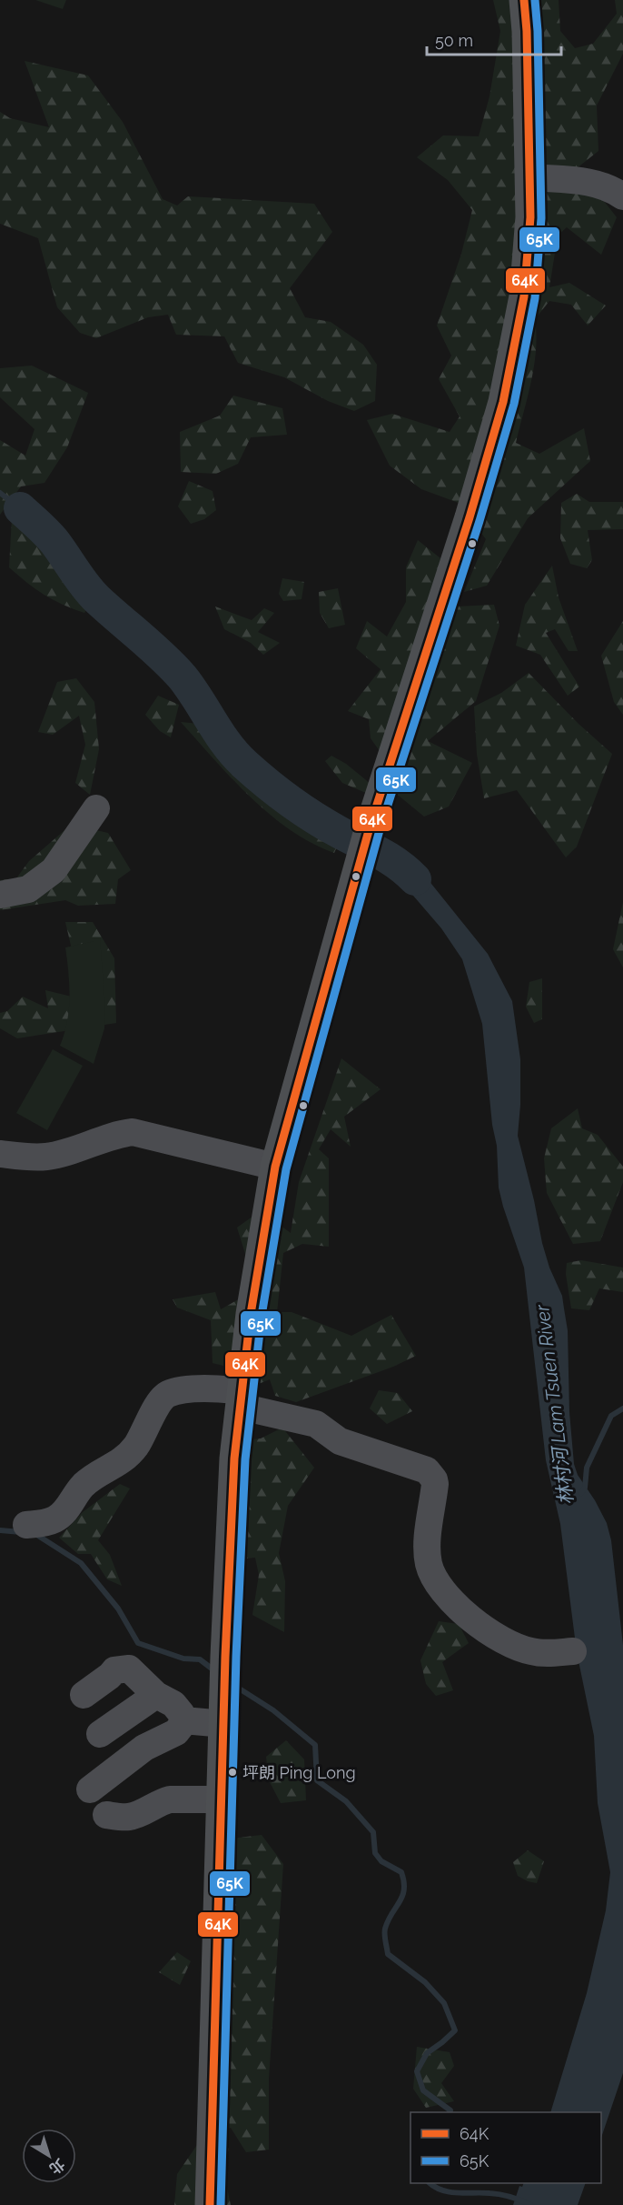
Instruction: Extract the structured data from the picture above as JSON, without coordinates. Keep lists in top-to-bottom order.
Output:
{
  "water": ["林村河 Lam Tsuen River"],
  "places": ["坪朗 Ping Long"],
  "lines": ["transit line 64K", "transit line 65K"],
  "legend": ["64K", "65K"],
  "scale_bar": "50 m",
  "north": "bottom right"
}
